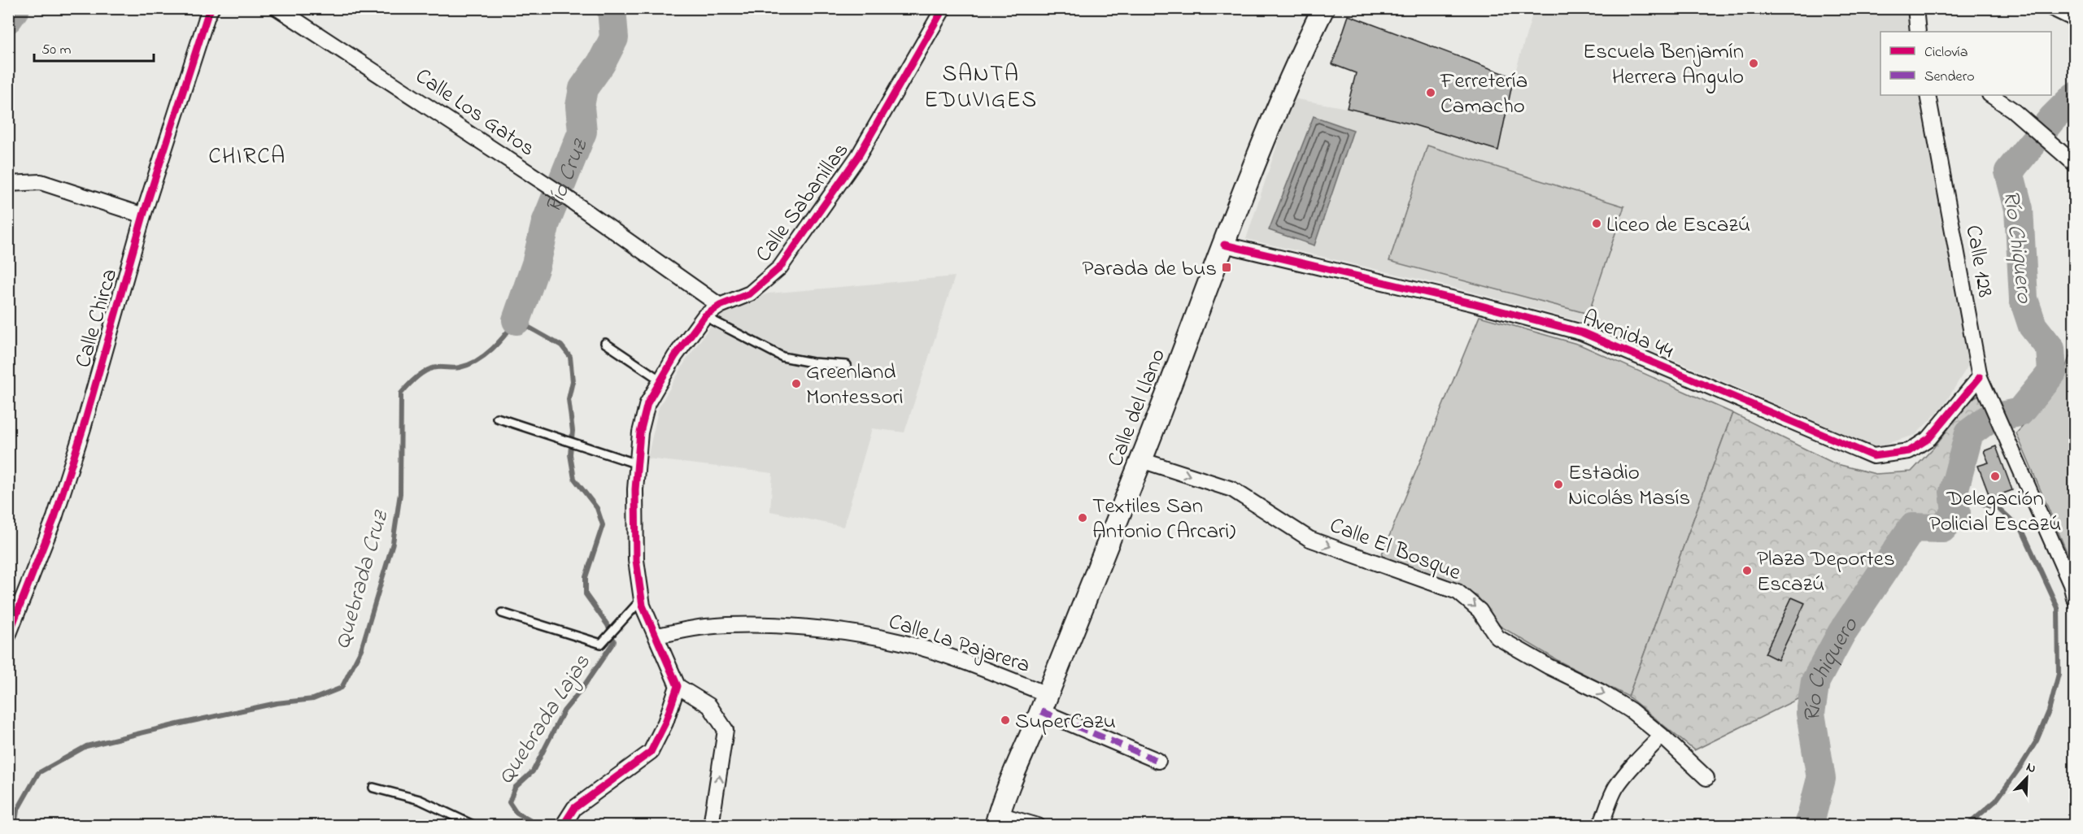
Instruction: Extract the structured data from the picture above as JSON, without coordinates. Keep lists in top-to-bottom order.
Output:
{
  "streets": {
    "main road": ["Calle del Llano"],
    "street": [
      "Calle Los Gatos",
      "Calle Sabanillas",
      "Calle 128",
      "Calle Chirca",
      "Avenida 44",
      "Calle El Bosque",
      "Calle La Pajarera"
    ]
  },
  "crossings": [
    ["Calle Los Gatos", "Calle Sabanillas"],
    ["Calle Sabanillas", "Calle La Pajarera"],
    ["Calle 128", "Avenida 44"],
    ["Avenida 44", "Calle del Llano"],
    ["Calle del Llano", "Calle El Bosque"],
    ["Calle del Llano", "Calle La Pajarera"]
  ],
  "one_way": ["Calle El Bosque"],
  "districts": ["SANTA EDUVIGES", "CHIRCA"],
  "water": [
    "Río Cruz",
    "Río Chiquero",
    "Quebrada Cruz",
    "Quebrada Lajas"
  ],
  "places": {
    "other": [
      "Escuela Benjamín Herrera Angulo",
      "Ferretería Camacho",
      "Liceo de Escazú",
      "Greenland Montessori",
      "Delegación Policial Escazú",
      "Estadio Nicolás Masís",
      "Textiles San Antonio (Arcari)",
      "Plaza Deportes Escazú",
      "SuperCazu"
    ],
    "transit": ["Parada de bus"]
  },
  "legend": ["Ciclovía", "Sendero"],
  "scale_bar": "50 m",
  "north": "top right"
}
